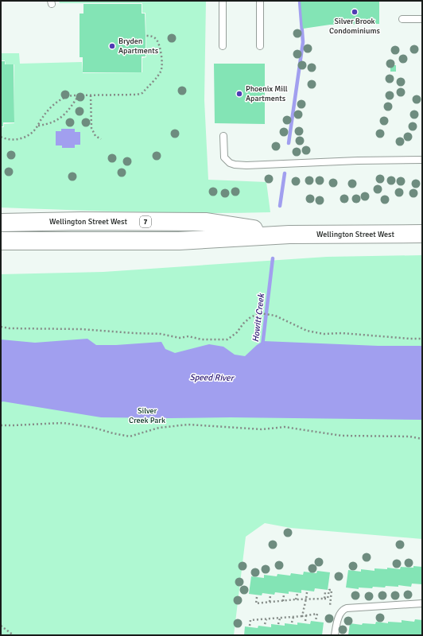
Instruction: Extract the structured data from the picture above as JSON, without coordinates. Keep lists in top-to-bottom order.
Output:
{
  "streets": {
    "main road": ["Wellington Street West", "7"]
  },
  "water": ["Howitt Creek", "Speed River"],
  "parks": ["Silver Creek Park"],
  "places": ["Silver Brook Condominiums", "Bryden Apartments", "Phoenix Mill Apartments"]
}
